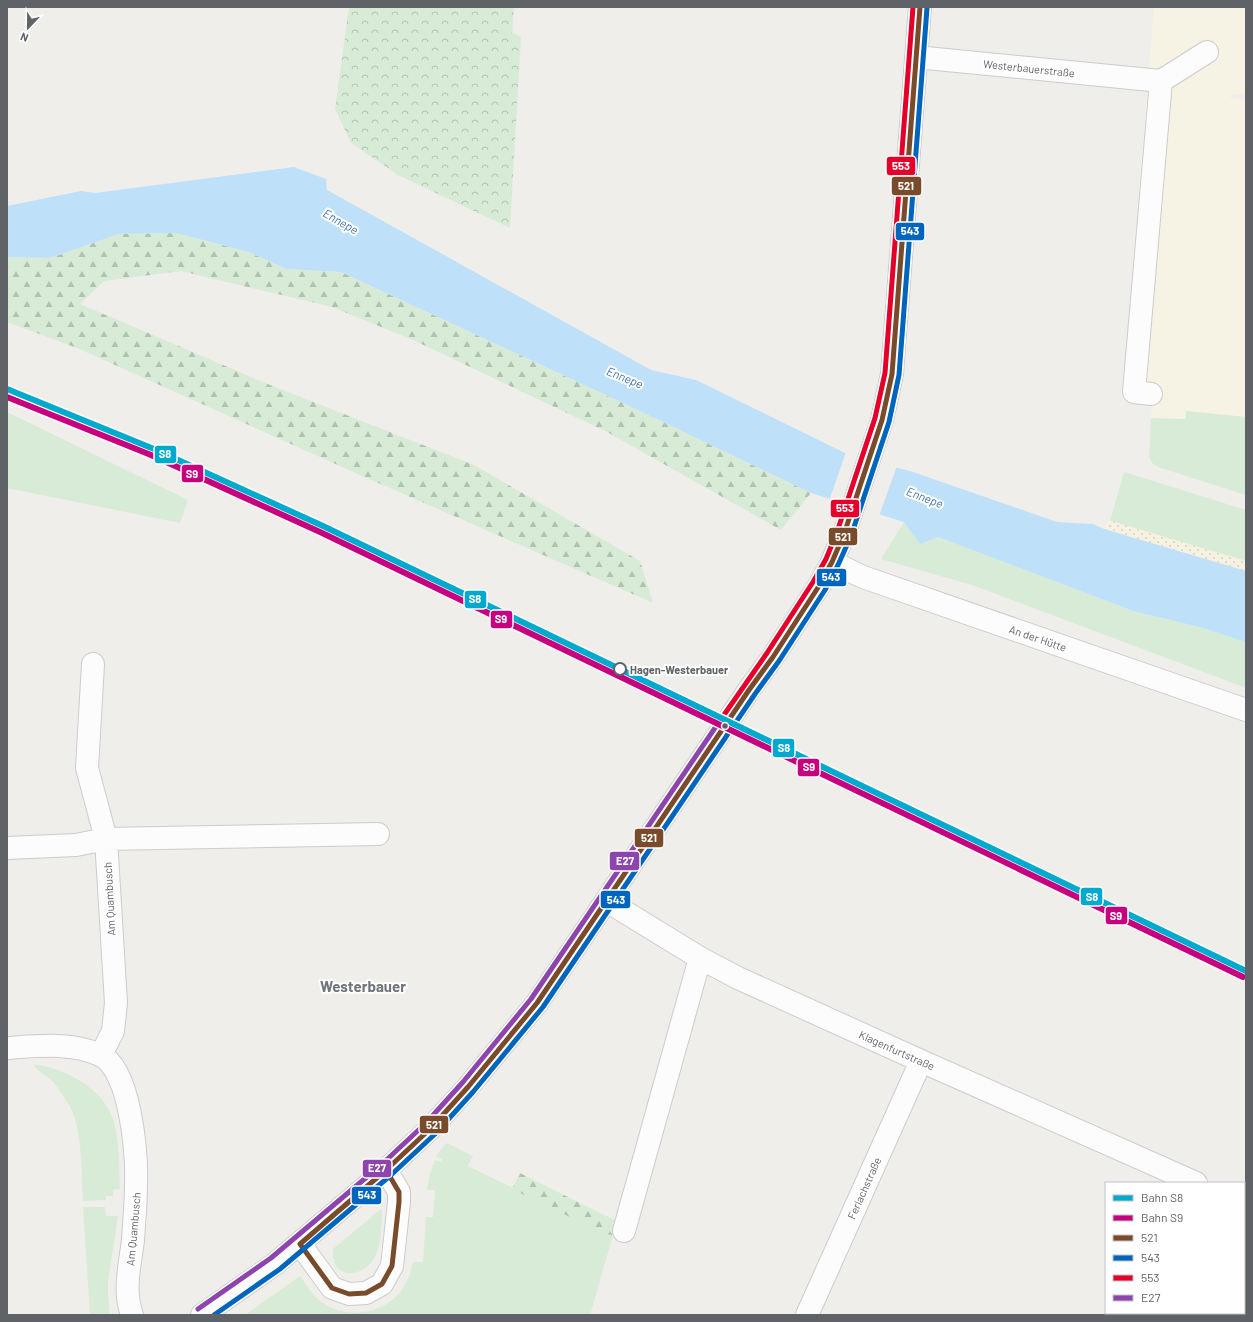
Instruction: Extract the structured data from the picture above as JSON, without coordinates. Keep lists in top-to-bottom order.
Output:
{
  "streets": {
    "street": [
      "Westerbauerstraße",
      "An der Hütte",
      "Am Quambusch",
      "Klagenfurtstraße",
      "Ferlachstraße"
    ]
  },
  "crossings": [
    ["Klagenfurtstraße", "Ferlachstraße"]
  ],
  "districts": ["Westerbauer"],
  "water": ["Ennepe"],
  "places": ["Hagen-Westerbauer"],
  "lines": [
    "transit line 521",
    "transit line 553",
    "transit line 543",
    "rail line S8",
    "rail line S9",
    "transit line E27"
  ],
  "legend": [
    "Bahn S8",
    "Bahn S9",
    "521",
    "543",
    "553",
    "E27"
  ],
  "north": "bottom"
}
